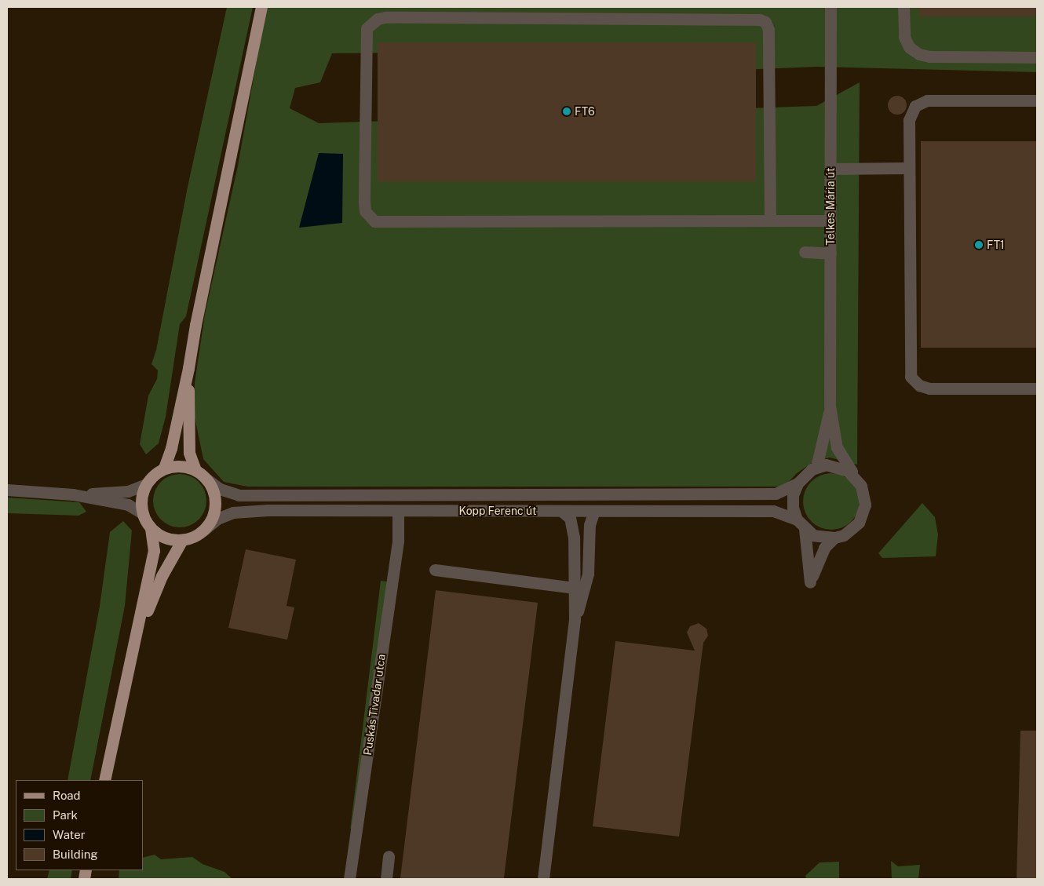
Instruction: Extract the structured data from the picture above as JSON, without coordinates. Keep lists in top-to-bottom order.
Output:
{
  "streets": {
    "street": ["Telkes Mária út", "Kopp Ferenc út", "Puskás Tivadar utca"]
  },
  "crossings": [
    ["Kopp Ferenc út", "Puskás Tivadar utca"]
  ],
  "places": ["FT6", "FT1"],
  "legend": [
    "Road",
    "Park",
    "Water",
    "Building"
  ]
}
